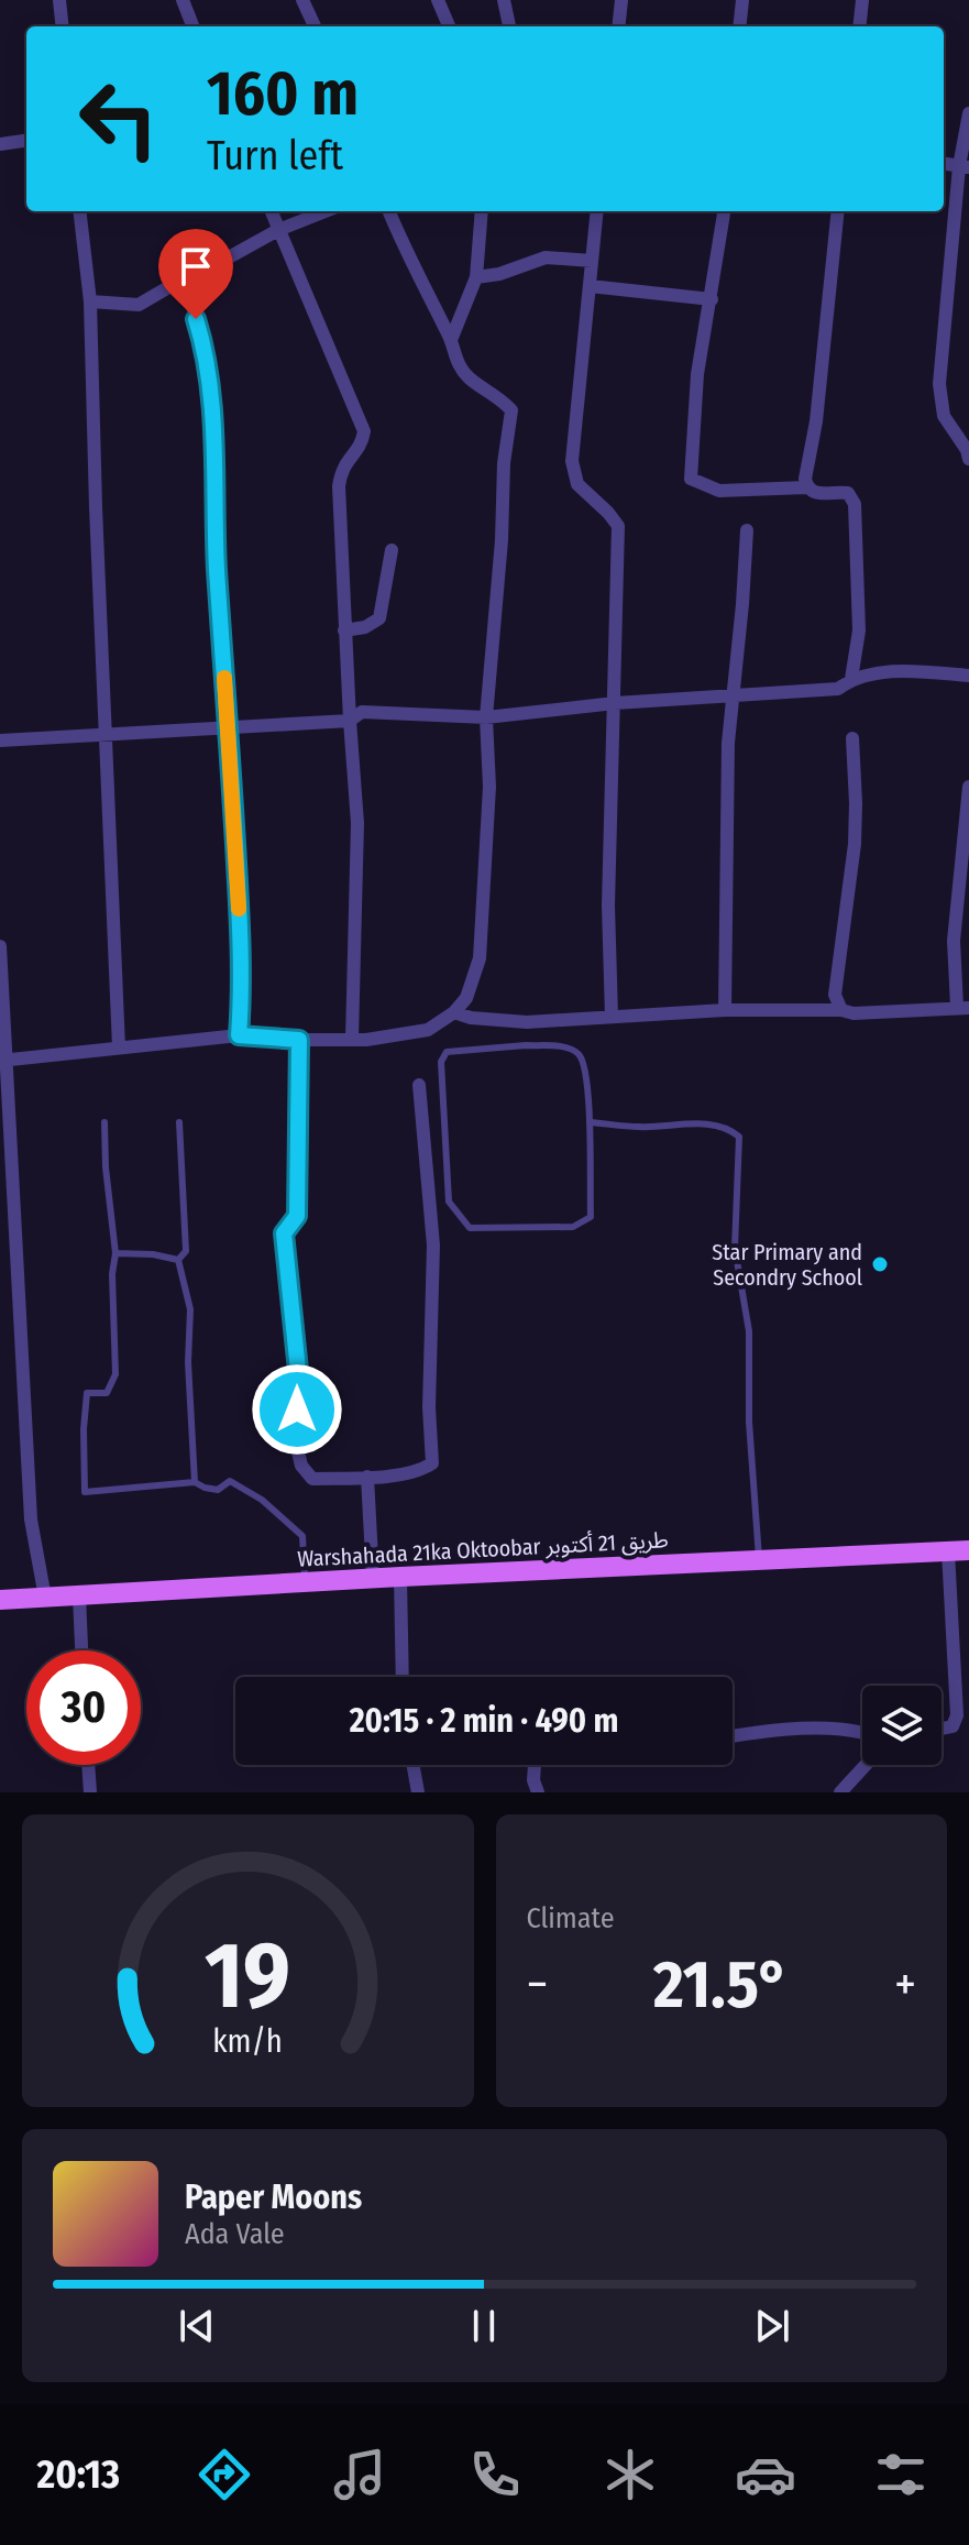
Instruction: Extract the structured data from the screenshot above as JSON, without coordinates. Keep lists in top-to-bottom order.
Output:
{
  "streets": {
    "main road": ["Warshahada 21ka Oktoobar طريق 21 أكتوبر"]
  },
  "places": ["Star Primary and Secondry School"],
  "page": {
    "turn": ["160 m", "Turn left"],
    "limit": "30",
    "trip": "20:15 · 2 min · 490 m",
    "tile": "Climate",
    "heat": ["−", "21.5°", "+"],
    "song": ["Paper Moons", "Ada Vale"],
    "tabs": "20:13",
    "gauge": ["19", "km/h"]
  }
}
